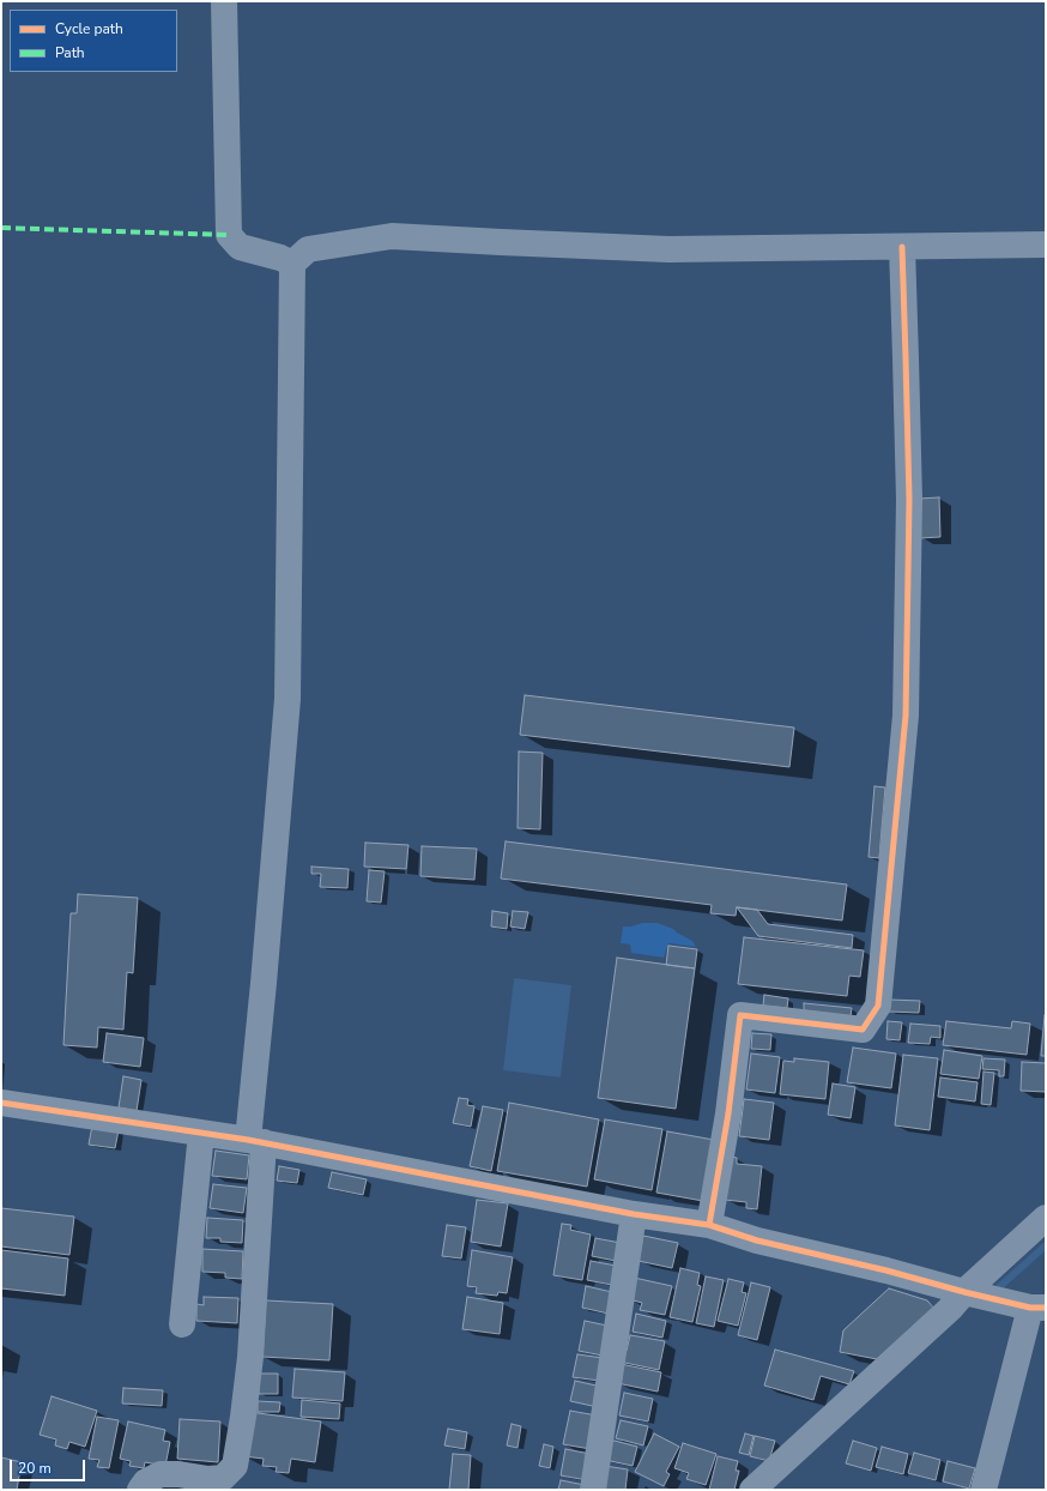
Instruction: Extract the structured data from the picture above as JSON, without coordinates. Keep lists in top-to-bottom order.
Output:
{
  "legend": ["Cycle path", "Path"],
  "scale_bar": "20 m"
}
